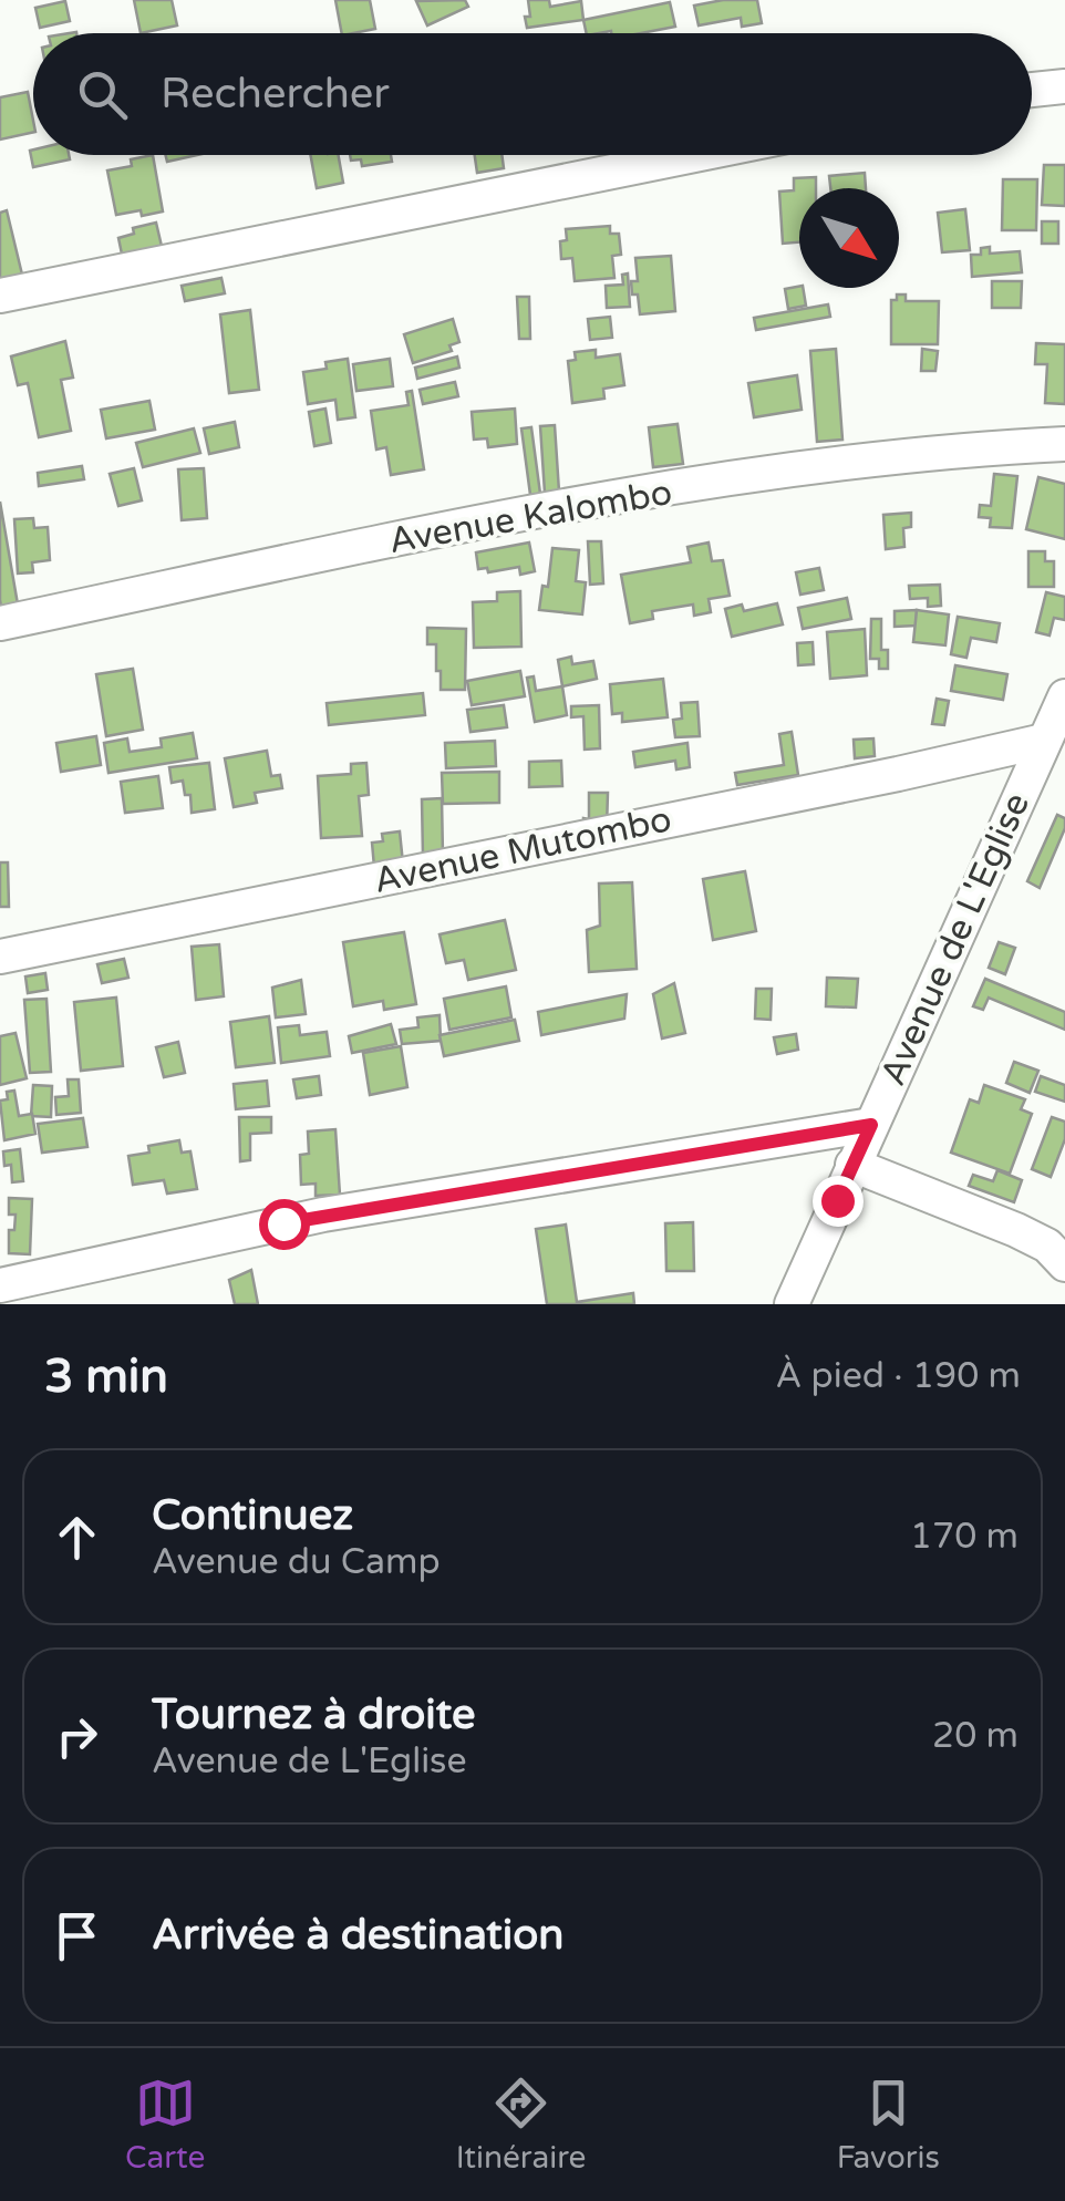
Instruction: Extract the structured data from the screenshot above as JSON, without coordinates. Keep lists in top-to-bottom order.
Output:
{
  "streets": {
    "street": ["Avenue Kalombo", "Avenue Mutombo", "Avenue de L'Eglise"]
  },
  "crossings": [
    ["Avenue Mutombo", "Avenue de L'Eglise"]
  ],
  "north": "bottom right",
  "page": {
    "search": "Rechercher",
    "heading": ["3 min", "À pied · 190 m"],
    "list": [
      ["Continuez", "Avenue du Camp", "170 m"],
      ["Tournez à droite", "Avenue de L'Eglise", "20 m"],
      "Arrivée à destination"
    ],
    "nav": ["Carte", "Itinéraire", "Favoris"]
  }
}
